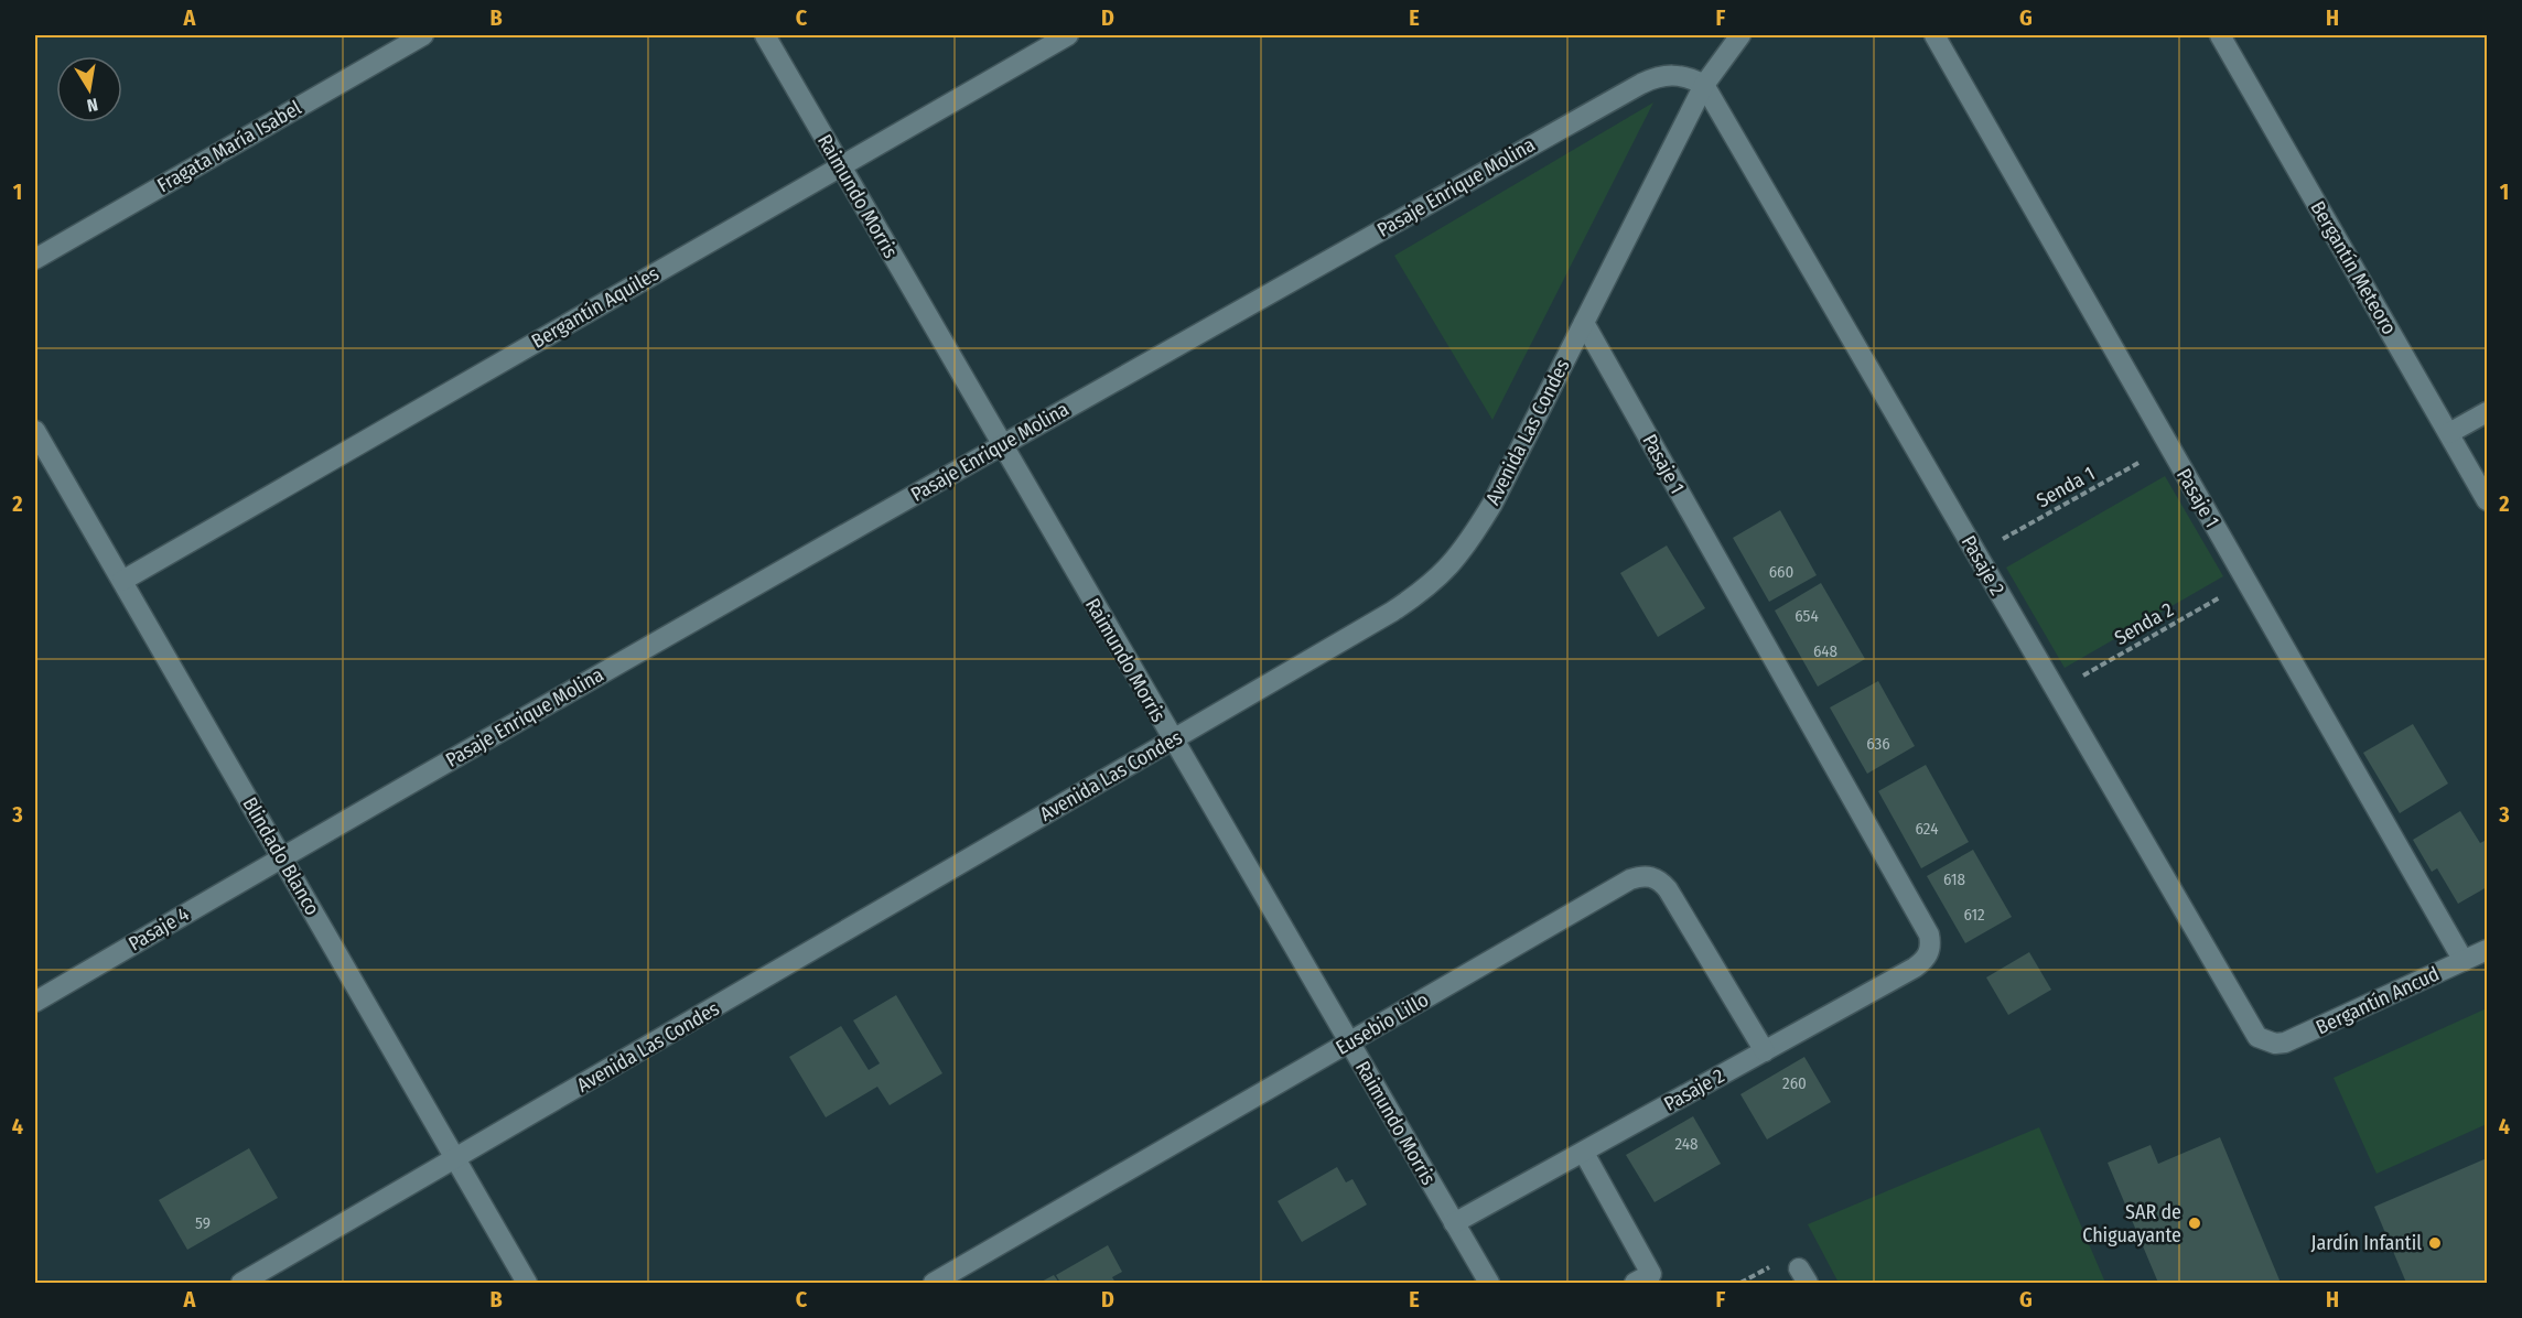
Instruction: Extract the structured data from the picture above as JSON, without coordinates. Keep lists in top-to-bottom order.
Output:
{
  "streets": {
    "street": [
      "Fragata María Isabel",
      "Pasaje Enrique Molina",
      "Raimundo Morris",
      "Bergantín Meteoro",
      "Bergantín Aquiles",
      "Avenida Las Condes",
      "Pasaje 1",
      "Pasaje 2",
      "Blindado Blanco",
      "Pasaje 4",
      "Bergantín Ancud",
      "Eusebio Lillo"
    ],
    "path": ["Senda 1", "Senda 2"]
  },
  "crossings": [
    ["Pasaje Enrique Molina", "Raimundo Morris"],
    ["Pasaje Enrique Molina", "Avenida Las Condes"],
    ["Pasaje Enrique Molina", "Pasaje 2"],
    ["Pasaje Enrique Molina", "Blindado Blanco"],
    ["Pasaje Enrique Molina", "Pasaje 4"],
    ["Raimundo Morris", "Bergantín Aquiles"],
    ["Raimundo Morris", "Avenida Las Condes"],
    ["Raimundo Morris", "Pasaje 2"],
    ["Raimundo Morris", "Eusebio Lillo"],
    ["Bergantín Aquiles", "Blindado Blanco"],
    ["Avenida Las Condes", "Pasaje 1"],
    ["Avenida Las Condes", "Pasaje 2"],
    ["Avenida Las Condes", "Blindado Blanco"],
    ["Pasaje 1", "Senda 1"],
    ["Pasaje 1", "Pasaje 2"],
    ["Pasaje 1", "Senda 2"],
    ["Pasaje 1", "Bergantín Ancud"],
    ["Senda 1", "Pasaje 2"],
    ["Pasaje 2", "Senda 2"],
    ["Pasaje 2", "Bergantín Ancud"],
    ["Pasaje 2", "Eusebio Lillo"],
    ["Blindado Blanco", "Pasaje 4"]
  ],
  "places": ["SAR de Chiguayante", "Jardín Infantil"],
  "house_numbers": [
    "660",
    "654",
    "648",
    "636",
    "624",
    "618",
    "612",
    "260",
    "248",
    "59"
  ],
  "north": "bottom",
  "grid": {
    "columns": [
      "A",
      "B",
      "C",
      "D",
      "E",
      "F",
      "G",
      "H"
    ],
    "rows": [
      "1",
      "2",
      "3",
      "4"
    ]
  }
}
